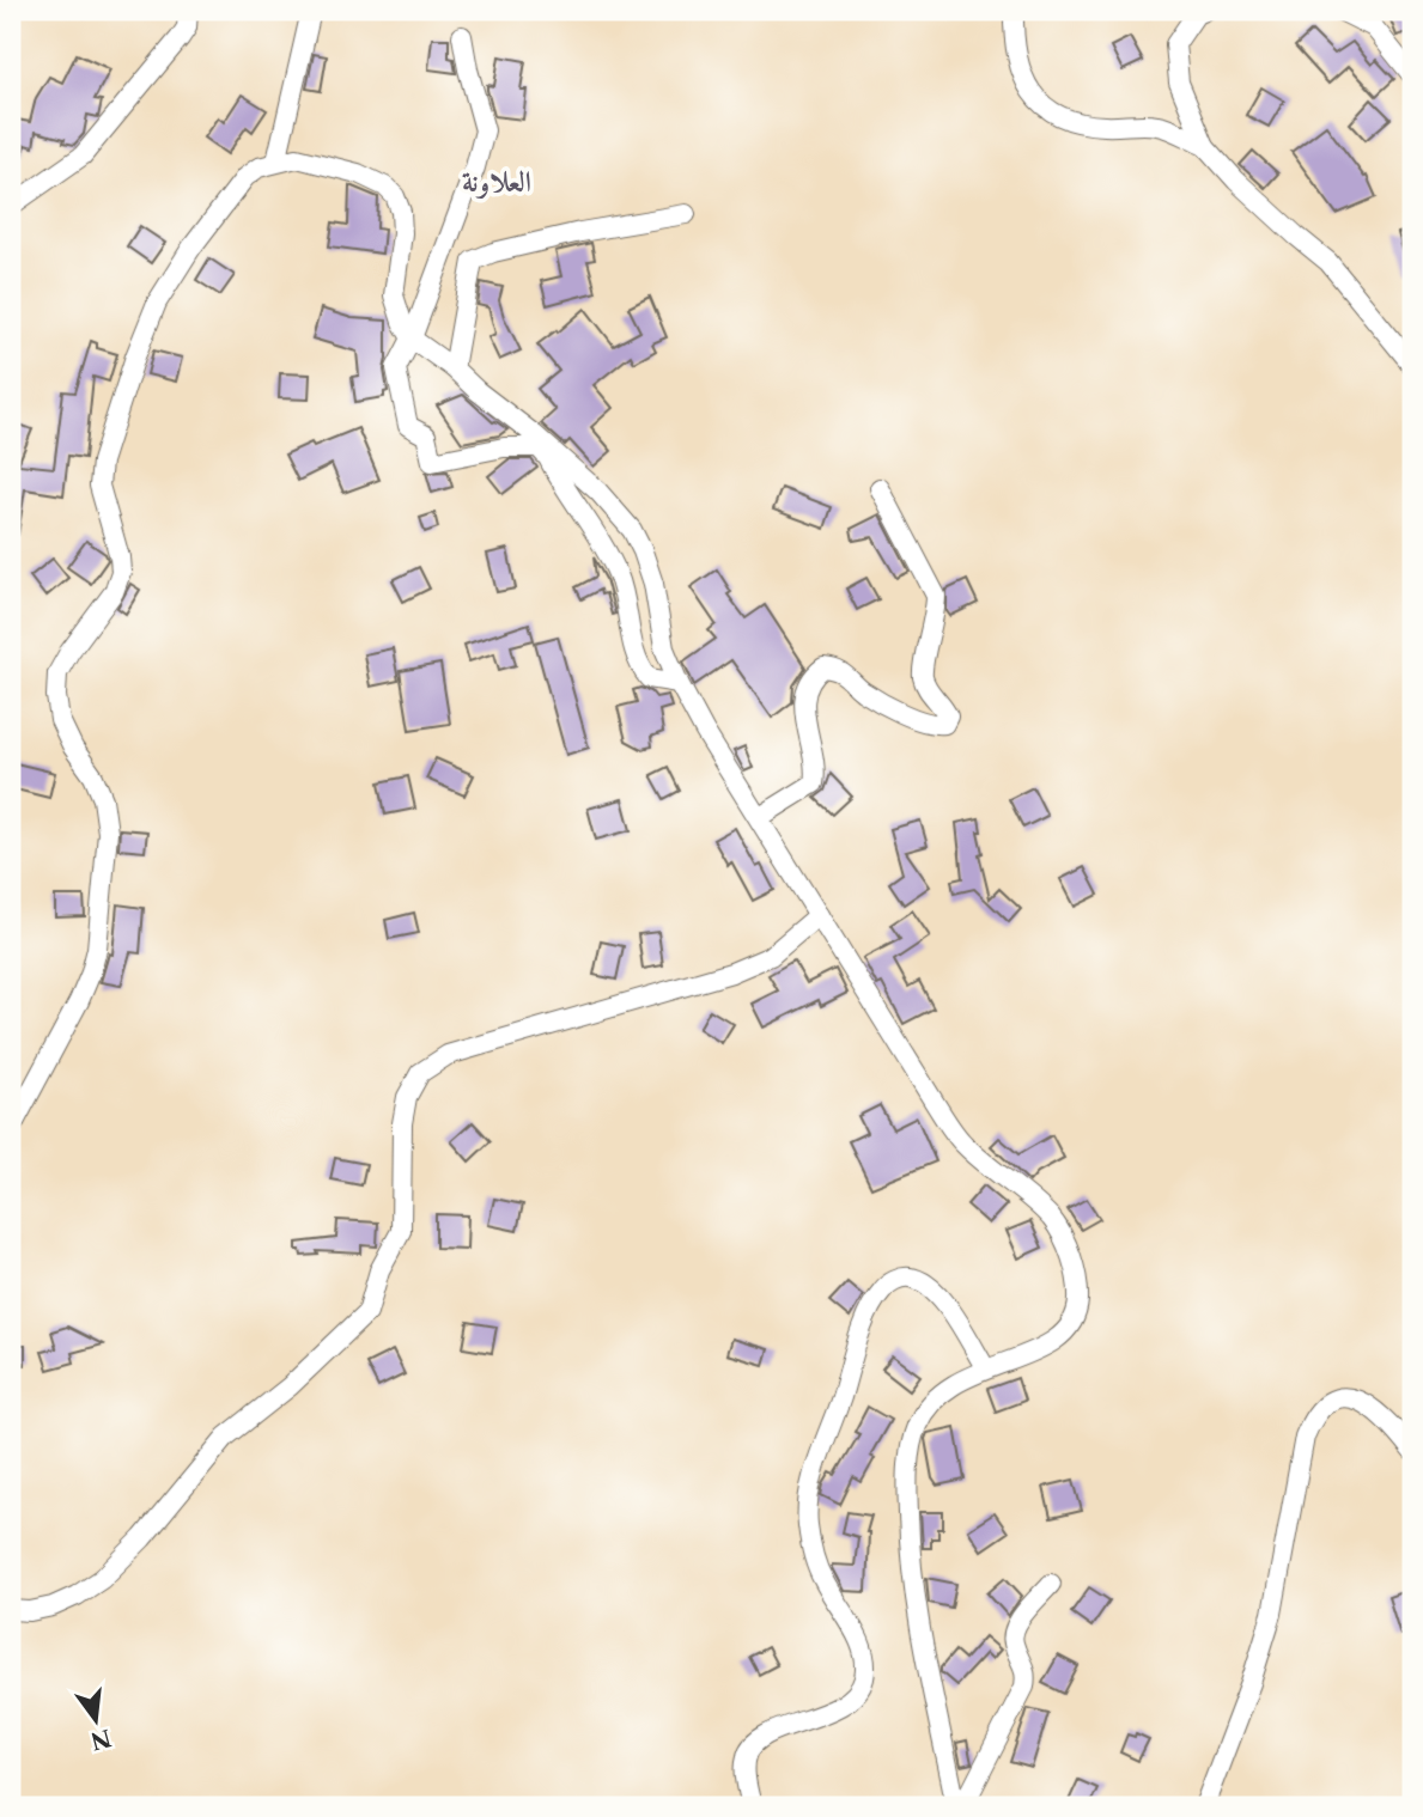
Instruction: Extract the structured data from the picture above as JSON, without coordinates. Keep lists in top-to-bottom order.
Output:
{
  "districts": ["العلاونة"],
  "north": "bottom"
}
